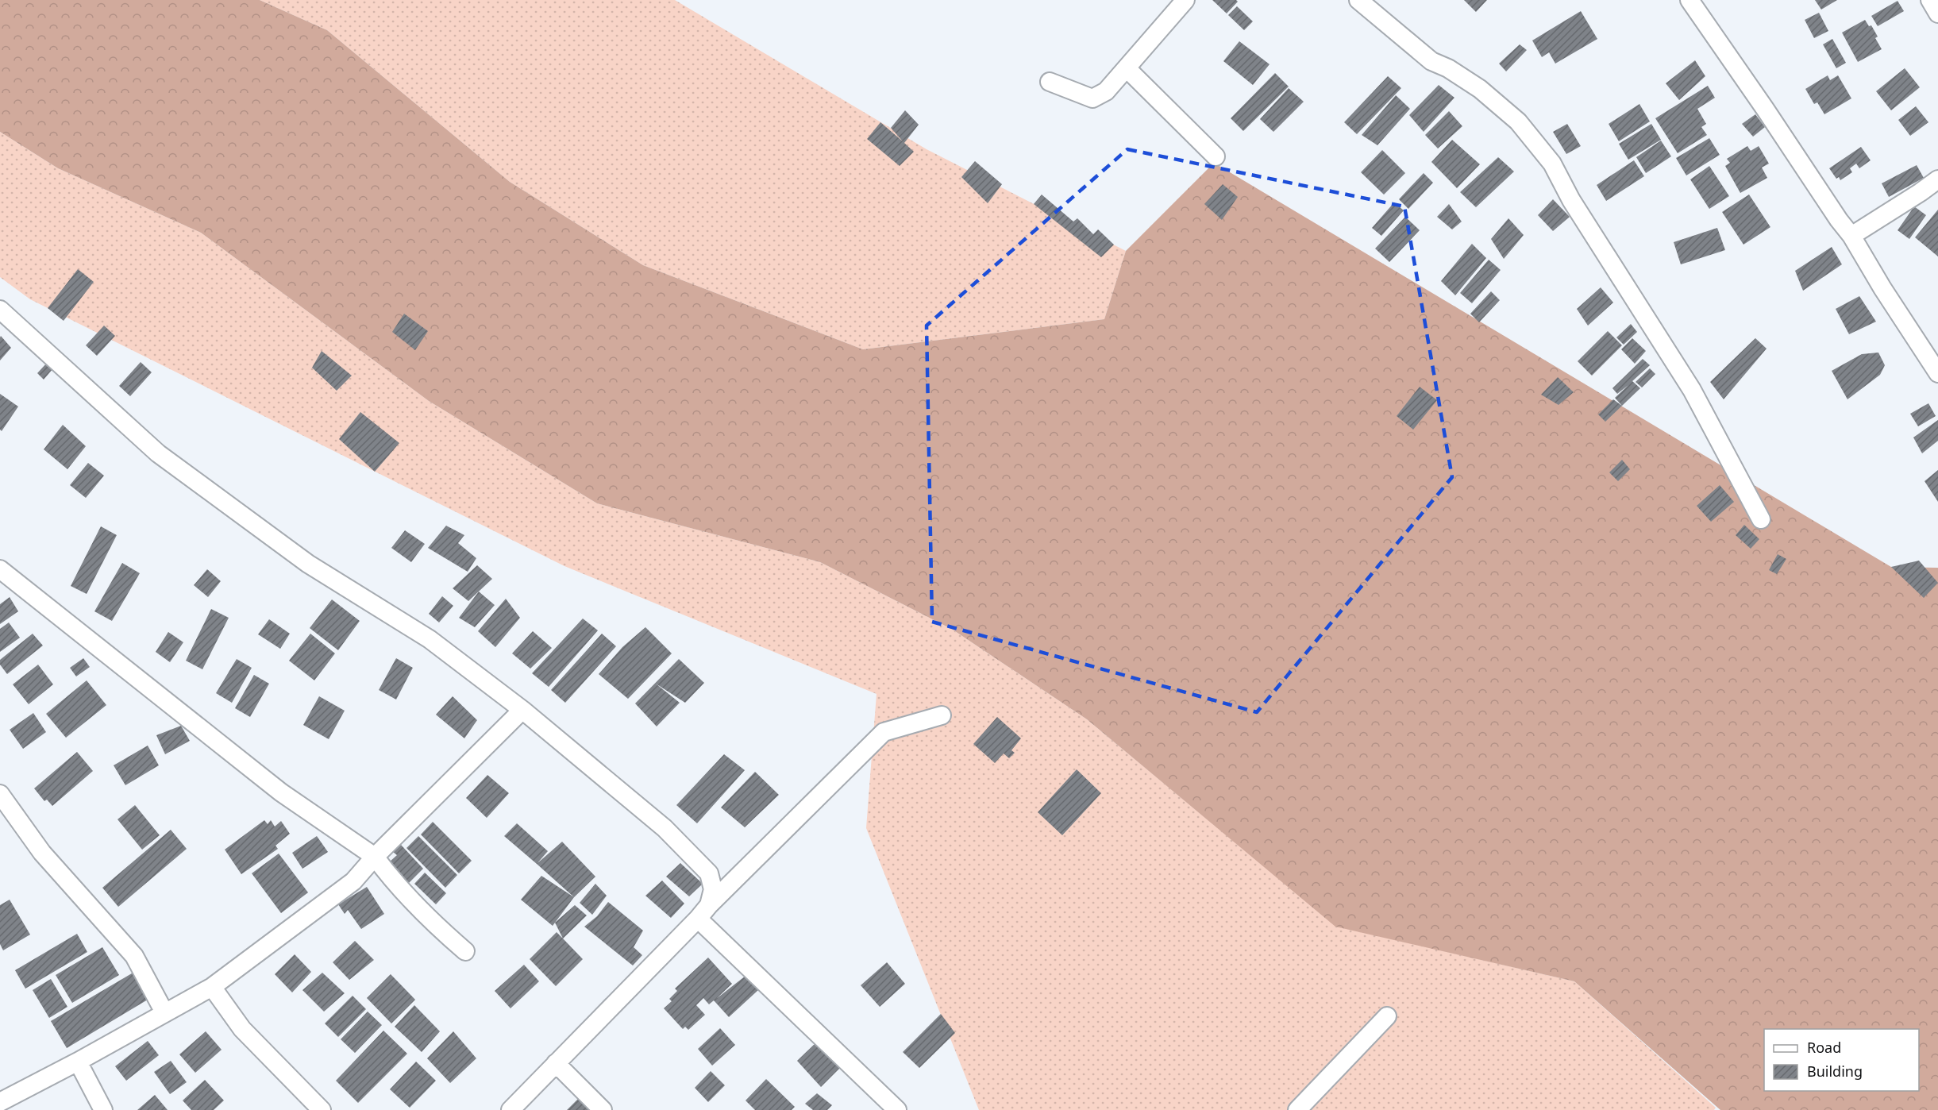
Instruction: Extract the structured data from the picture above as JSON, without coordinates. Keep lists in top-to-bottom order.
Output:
{
  "legend": ["Road", "Building"]
}
